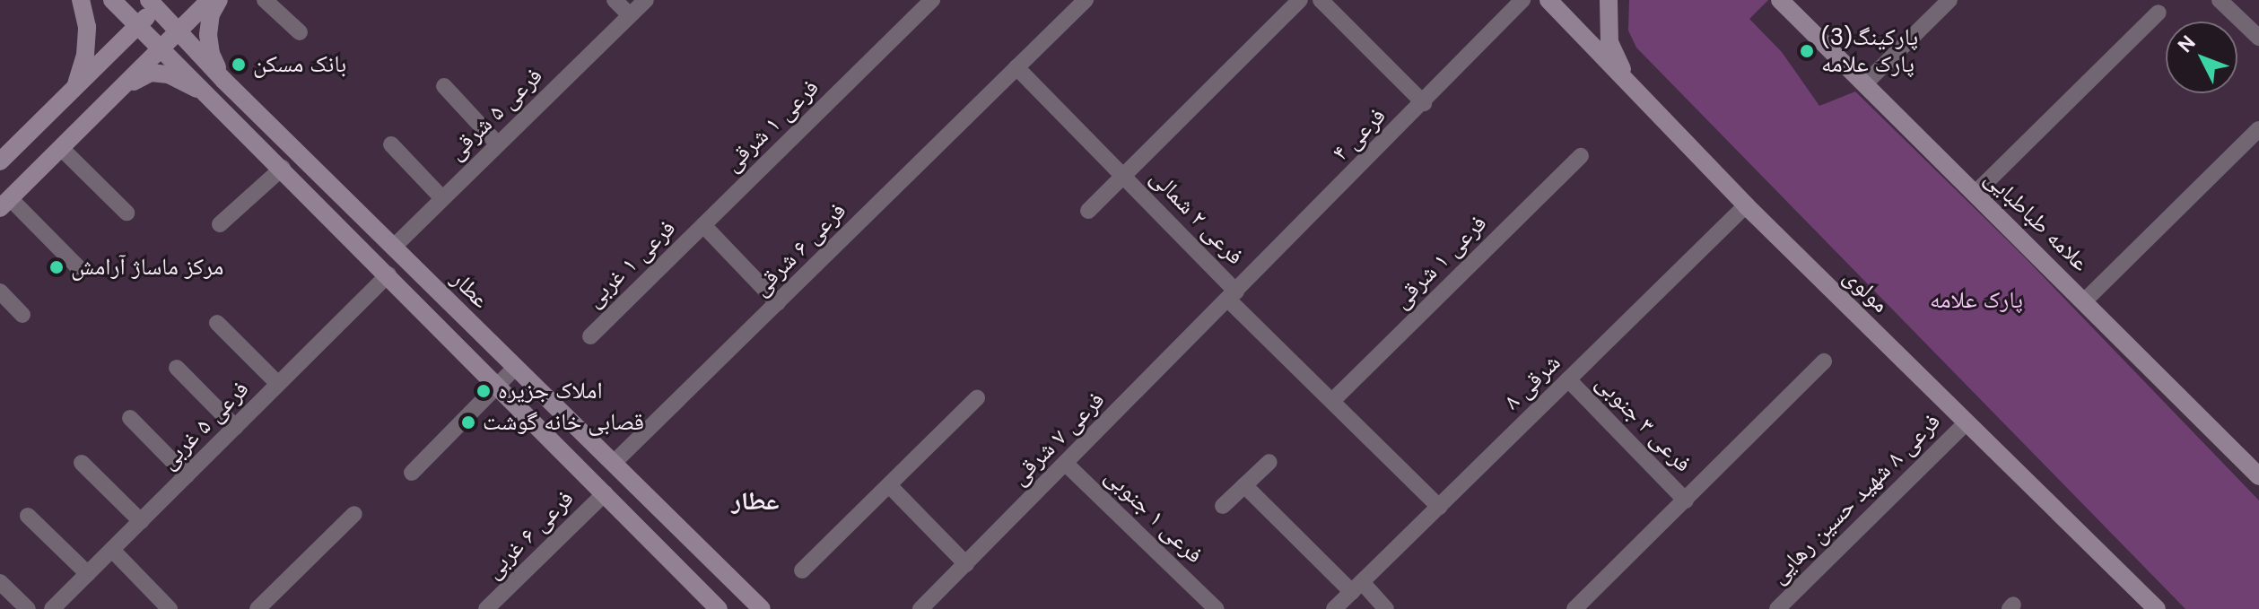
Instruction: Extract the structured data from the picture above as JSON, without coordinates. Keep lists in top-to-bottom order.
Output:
{
  "streets": {
    "main road": ["علامه طباطبایی", "عطار", "مولوی"],
    "street": [
      "فرعی ۵ شرقی",
      "فرعی ۱ شرقی",
      "فرعی ۴",
      "فرعی ۲ شمالی",
      "فرعی ۶ شرقی",
      "فرعی ۱ غربی",
      "۸ شرقی",
      "فرعی ۳ جنوبی",
      "فرعی ۵ غربی",
      "فرعی ۷ شرقی",
      "فرعی ۸ شهید حسین رهایی",
      "فرعی ۱ جنوبی",
      "فرعی ۶ غربی"
    ]
  },
  "crossings": [
    ["فرعی ۵ شرقی", "عطار"],
    ["فرعی ۱ شرقی", "فرعی ۲ شمالی"],
    ["فرعی ۱ شرقی", "فرعی ۱ غربی"],
    ["فرعی ۴", "فرعی ۲ شمالی"],
    ["فرعی ۴", "فرعی ۷ شرقی"],
    ["فرعی ۲ شمالی", "۸ شرقی"],
    ["فرعی ۲ شمالی", "فرعی ۷ شرقی"],
    ["فرعی ۶ شرقی", "عطار"],
    ["عطار", "فرعی ۵ غربی"],
    ["عطار", "فرعی ۶ غربی"],
    ["مولوی", "۸ شرقی"],
    ["مولوی", "فرعی ۸ شهید حسین رهایی"],
    ["۸ شرقی", "فرعی ۳ جنوبی"],
    ["فرعی ۷ شرقی", "فرعی ۱ جنوبی"]
  ],
  "districts": ["عطار"],
  "parks": ["پارک علامه"],
  "places": [
    "پارکینگ(3) پارک علامه",
    "بانک مسکن",
    "مرکز ماساژ آرامش",
    "املاک جزیره",
    "قصابی خانه گوشت"
  ],
  "north": "top left"
}
